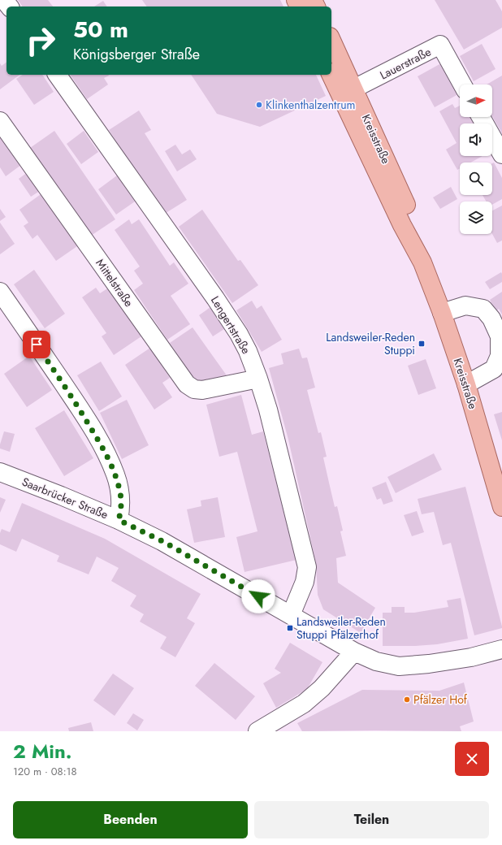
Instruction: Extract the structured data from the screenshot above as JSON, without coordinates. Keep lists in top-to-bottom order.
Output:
{
  "streets": {
    "main road": ["Kreisstraße"],
    "street": [
      "Lauerstraße",
      "Mittelstraße",
      "Lengertstraße",
      "Saarbrücker Straße"
    ]
  },
  "crossings": [
    ["Lauerstraße", "Kreisstraße"],
    ["Mittelstraße", "Lengertstraße"],
    ["Lengertstraße", "Saarbrücker Straße"]
  ],
  "places": {
    "other": ["Klinkenthalzentrum", "Pfälzer Hof"],
    "transit": ["Landsweiler-Reden Stuppi", "Landsweiler-Reden Stuppi Pfälzerhof"]
  },
  "north": "right",
  "page": {
    "turn": ["50 m", "Königsberger Straße"],
    "heading": ["2 Min.", "120 m · 08:18"],
    "buttons": ["Beenden", "Teilen"]
  }
}
